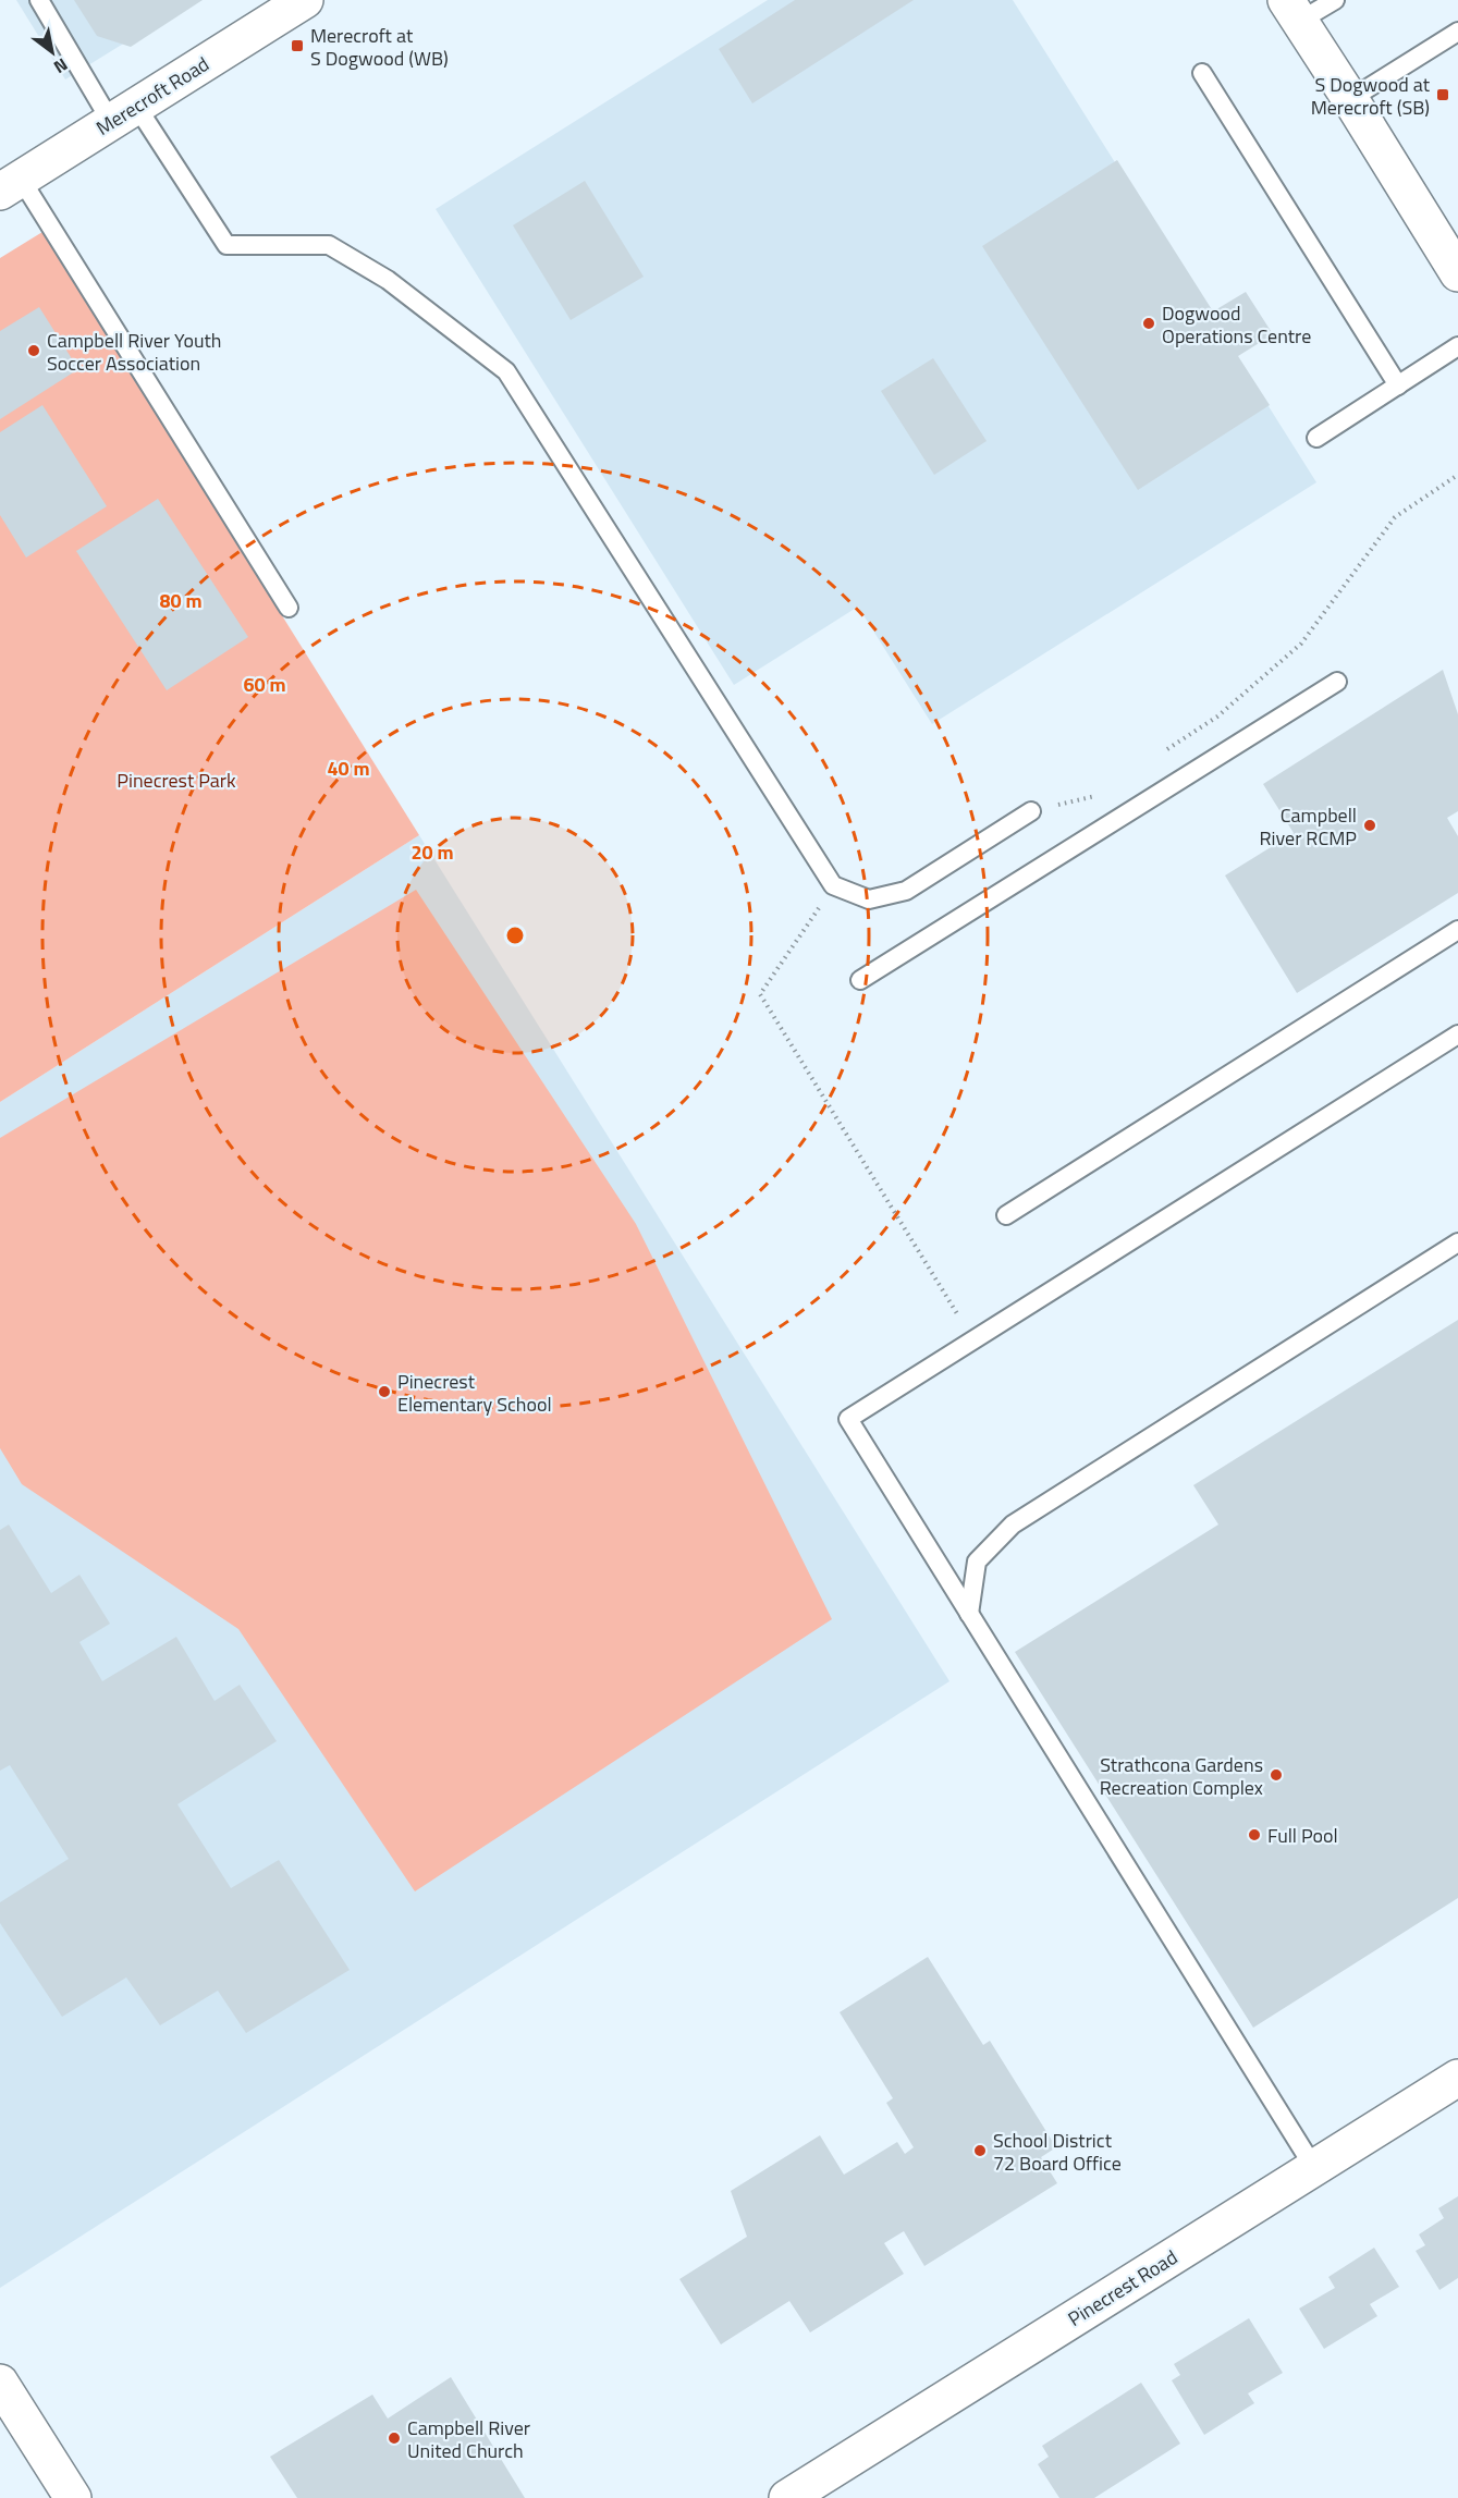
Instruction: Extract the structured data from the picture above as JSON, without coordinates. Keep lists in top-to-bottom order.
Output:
{
  "streets": {
    "street": ["Merecroft Road", "Pinecrest Road"]
  },
  "parks": ["Pinecrest Park"],
  "places": {
    "transit": ["Merecroft at S Dogwood (WB)", "S Dogwood at Merecroft (SB)"],
    "other": [
      "Dogwood Operations Centre",
      "Campbell River Youth Soccer Association",
      "Campbell River RCMP",
      "Pinecrest Elementary School",
      "Strathcona Gardens Recreation Complex",
      "Full Pool",
      "School District 72 Board Office",
      "Campbell River United Church"
    ]
  },
  "north": "bottom right",
  "rings": [
    "80 m",
    "60 m",
    "40 m",
    "20 m"
  ]
}
